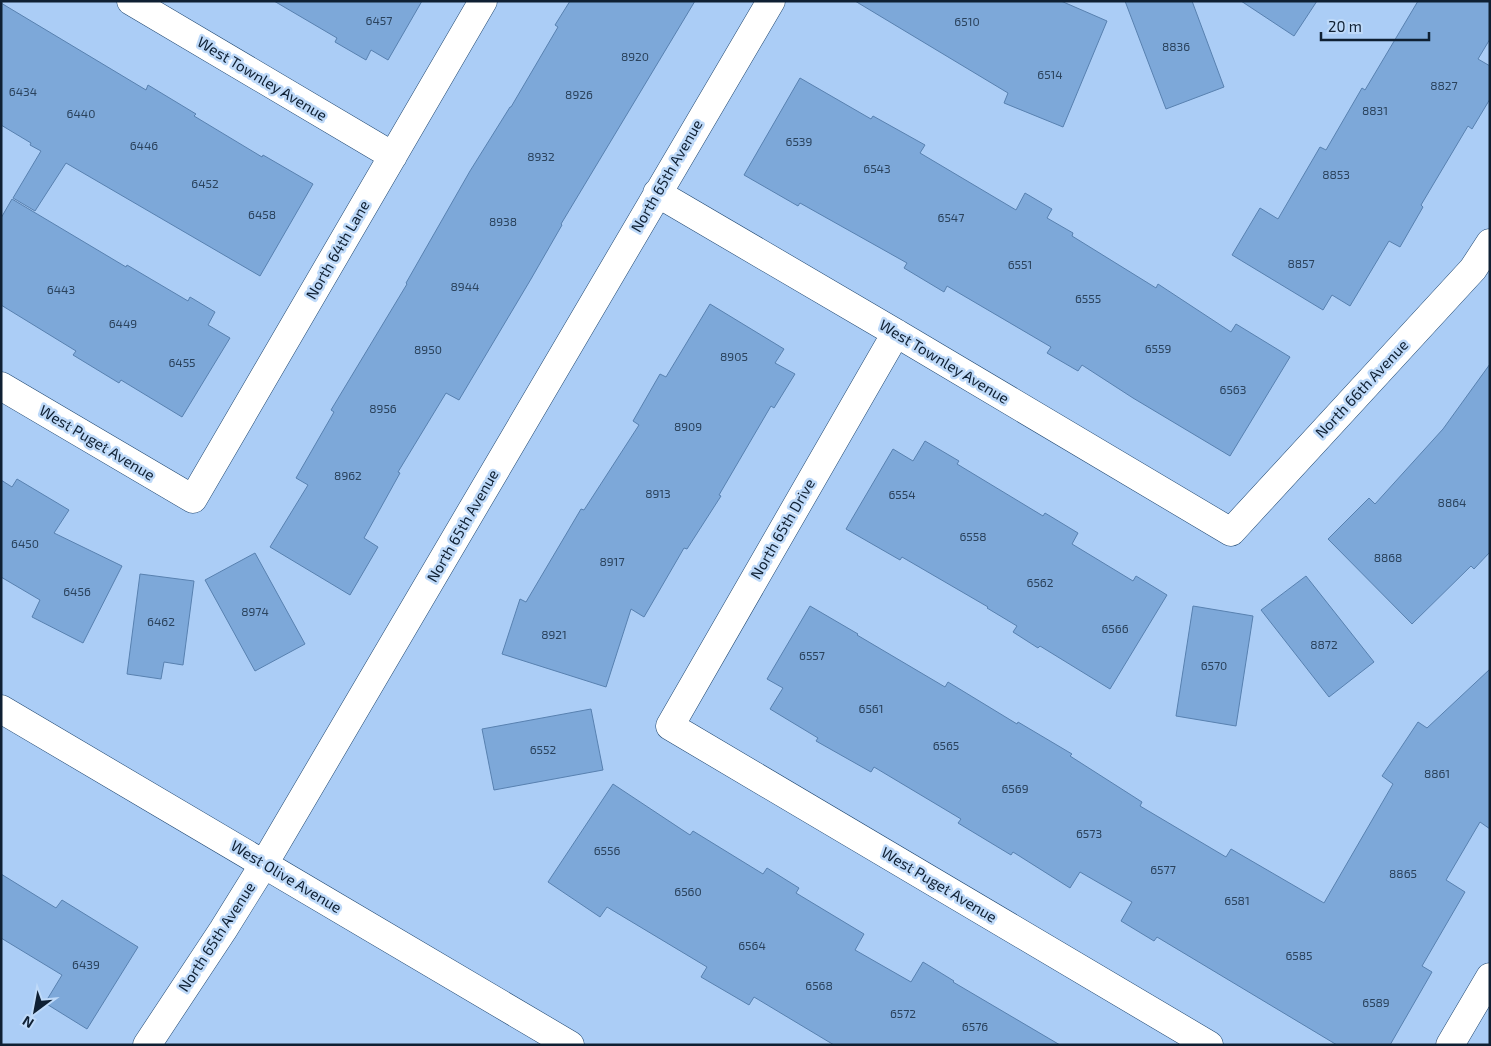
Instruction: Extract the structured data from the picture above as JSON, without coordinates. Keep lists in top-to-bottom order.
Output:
{
  "streets": {
    "street": [
      "West Townley Avenue",
      "North 65th Avenue",
      "North 64th Lane",
      "North 66th Avenue",
      "West Puget Avenue",
      "North 65th Drive",
      "West Olive Avenue"
    ]
  },
  "crossings": [
    ["West Townley Avenue", "North 65th Avenue"],
    ["West Townley Avenue", "North 64th Lane"],
    ["West Townley Avenue", "North 66th Avenue"],
    ["West Townley Avenue", "North 65th Drive"],
    ["North 65th Avenue", "West Olive Avenue"],
    ["North 64th Lane", "West Puget Avenue"],
    ["West Puget Avenue", "North 65th Drive"]
  ],
  "house_numbers": [
    "6457",
    "6510",
    "8836",
    "8920",
    "6514",
    "8827",
    "6434",
    "8926",
    "8831",
    "6440",
    "6539",
    "6446",
    "8932",
    "6543",
    "8853",
    "6452",
    "6458",
    "6547",
    "8938",
    "8857",
    "6551",
    "8944",
    "6443",
    "6555",
    "6449",
    "6559",
    "8950",
    "8905",
    "6455",
    "6563",
    "8956",
    "8909",
    "8962",
    "8913",
    "6554",
    "8864",
    "6558",
    "6450",
    "8868",
    "8917",
    "6562",
    "6456",
    "8974",
    "6462",
    "6566",
    "8921",
    "8872",
    "6557",
    "6570",
    "6561",
    "6565",
    "6552",
    "8861",
    "6569",
    "6573",
    "6556",
    "6577",
    "8865",
    "6560",
    "6581",
    "6564",
    "6585",
    "6439",
    "6568",
    "6589",
    "6572",
    "6576"
  ],
  "scale_bar": "20 m",
  "north": "bottom left"
}
